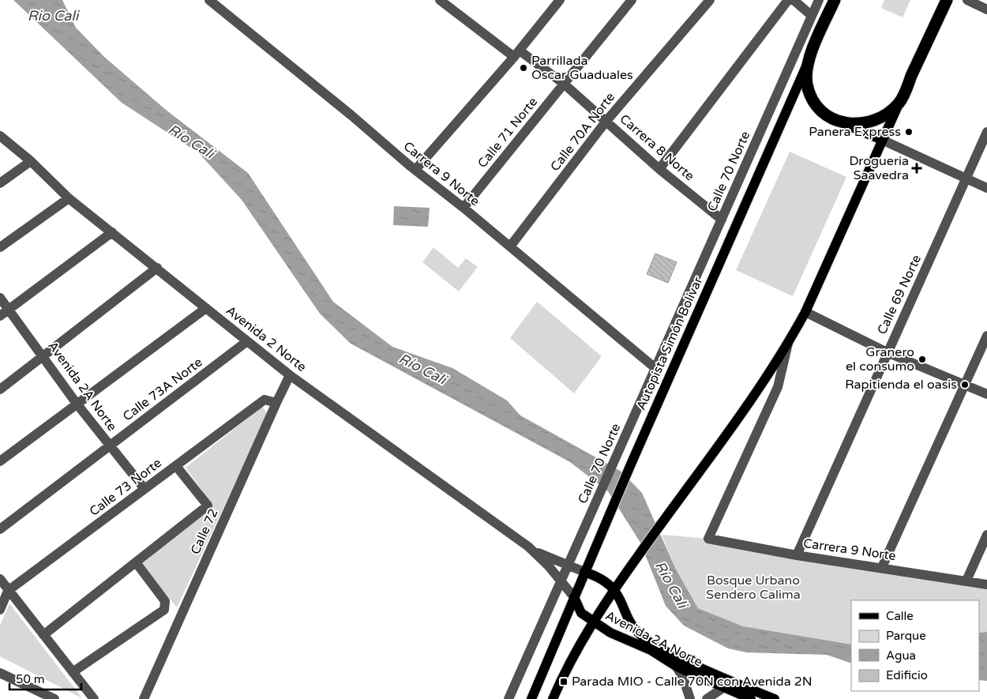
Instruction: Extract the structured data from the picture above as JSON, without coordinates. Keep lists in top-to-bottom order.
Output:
{
  "streets": {
    "highway": ["Autopista Simón Bolívar"],
    "main road": ["Avenida 2A Norte"],
    "street": [
      "Calle 70A Norte",
      "Calle 71 Norte",
      "Carrera 8 Norte",
      "Calle 70 Norte",
      "Carrera 9 Norte",
      "Calle 69 Norte",
      "Avenida 2 Norte",
      "Calle 73A Norte",
      "Calle 73 Norte",
      "Calle 72"
    ]
  },
  "crossings": [
    ["Calle 70A Norte", "Carrera 8 Norte"],
    ["Calle 70A Norte", "Carrera 9 Norte"],
    ["Calle 71 Norte", "Carrera 8 Norte"],
    ["Calle 71 Norte", "Carrera 9 Norte"],
    ["Carrera 8 Norte", "Calle 70 Norte"],
    ["Calle 70 Norte", "Carrera 9 Norte"],
    ["Calle 70 Norte", "Avenida 2 Norte"],
    ["Calle 70 Norte", "Avenida 2A Norte"],
    ["Carrera 9 Norte", "Calle 69 Norte"],
    ["Avenida 2 Norte", "Avenida 2A Norte"],
    ["Avenida 2 Norte", "Calle 73A Norte"],
    ["Avenida 2 Norte", "Calle 72"],
    ["Autopista Simón Bolívar", "Avenida 2A Norte"],
    ["Avenida 2A Norte", "Calle 73A Norte"],
    ["Avenida 2A Norte", "Calle 73 Norte"],
    ["Calle 73 Norte", "Calle 72"]
  ],
  "water": ["Rio Cali", "Río Cali"],
  "parks": ["Bosque Urbano Sendero Calima"],
  "places": {
    "other": [
      "Parrillada Oscar Guaduales",
      "Panera Express",
      "Granero el consumo",
      "Rapitienda el oasis"
    ],
    "health": ["Drogueria Saavedra"],
    "transit": ["Parada MIO - Calle 70N con Avenida 2N"]
  },
  "legend": [
    "Calle",
    "Parque",
    "Agua",
    "Edificio"
  ],
  "scale_bar": "50 m"
}
